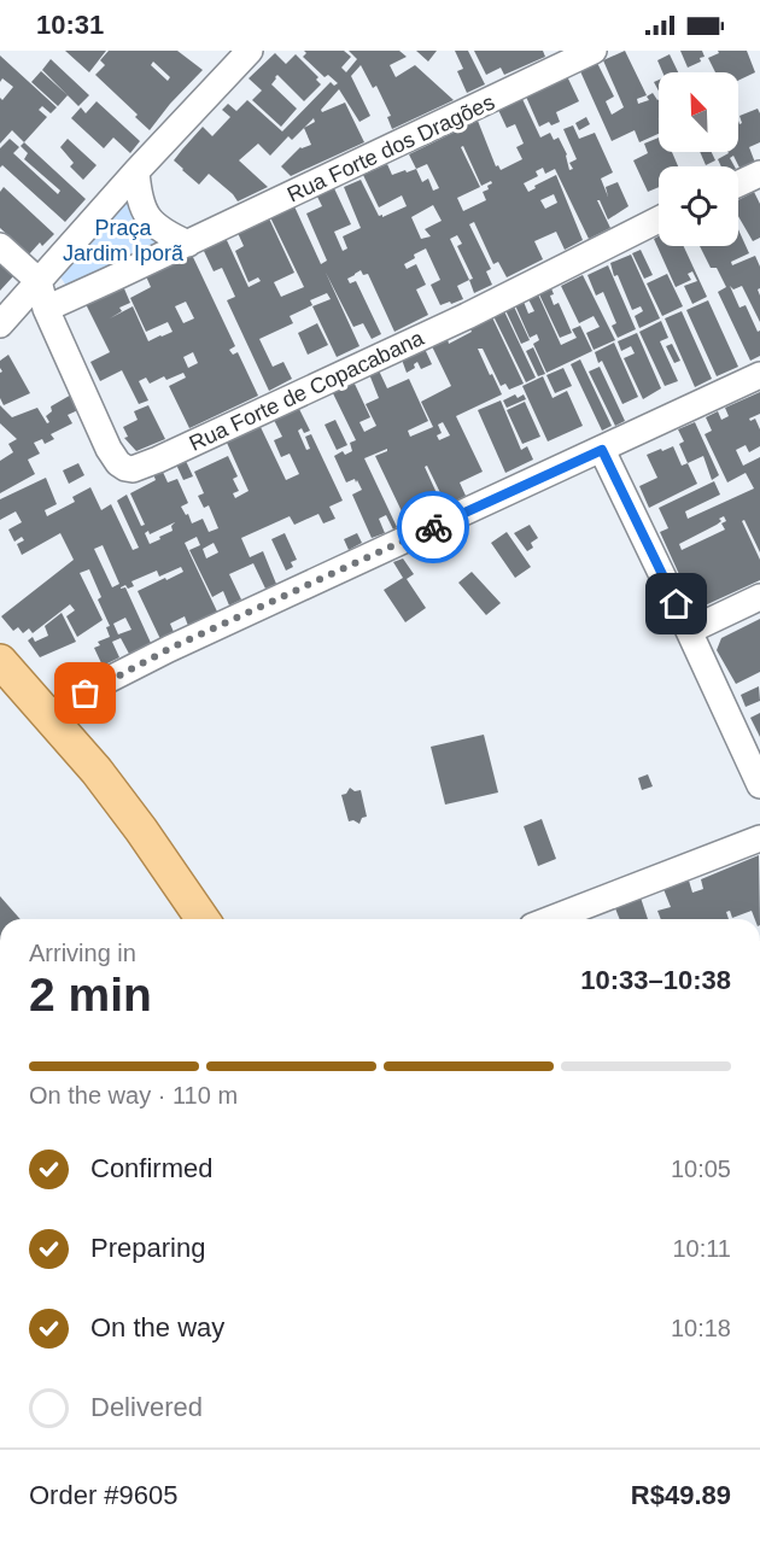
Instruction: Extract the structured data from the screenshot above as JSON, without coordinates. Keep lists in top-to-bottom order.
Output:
{
  "streets": {
    "street": ["Rua Forte dos Dragões", "Rua Forte de Copacabana"]
  },
  "crossings": [
    ["Rua Forte dos Dragões", "Rua Forte de Copacabana"]
  ],
  "parks": ["Praça Jardim Iporã"],
  "north": "top left",
  "page": {
    "status": "10:31",
    "heading": ["2 min", "Arriving in", "10:33–10:38"],
    "panel": ["Order #9605", "R$49.89"],
    "bar": "On the way · 110 m",
    "list": [
      ["Confirmed", "10:05"],
      ["Preparing", "10:11"],
      ["On the way", "10:18"],
      "Delivered"
    ]
  }
}
